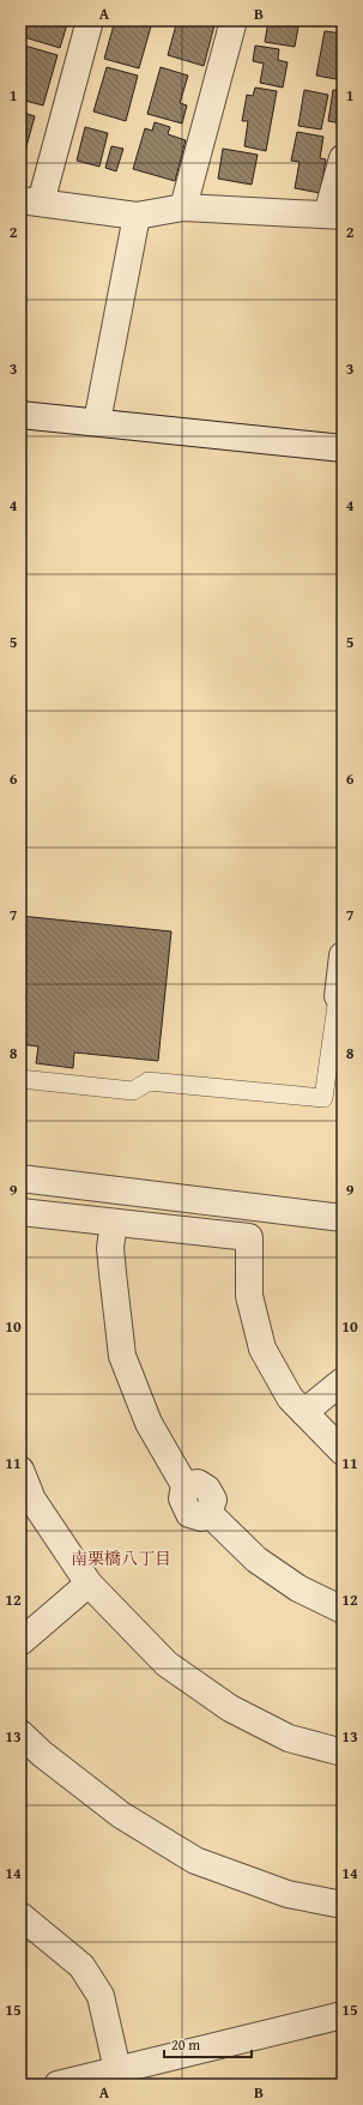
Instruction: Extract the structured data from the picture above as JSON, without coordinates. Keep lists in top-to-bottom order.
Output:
{
  "districts": ["南栗橋八丁目"],
  "scale_bar": "20 m",
  "grid": {
    "columns": ["A", "B"],
    "rows": [
      "1",
      "2",
      "3",
      "4",
      "5",
      "6",
      "7",
      "8",
      "9",
      "10",
      "11",
      "12",
      "13",
      "14",
      "15"
    ]
  }
}
